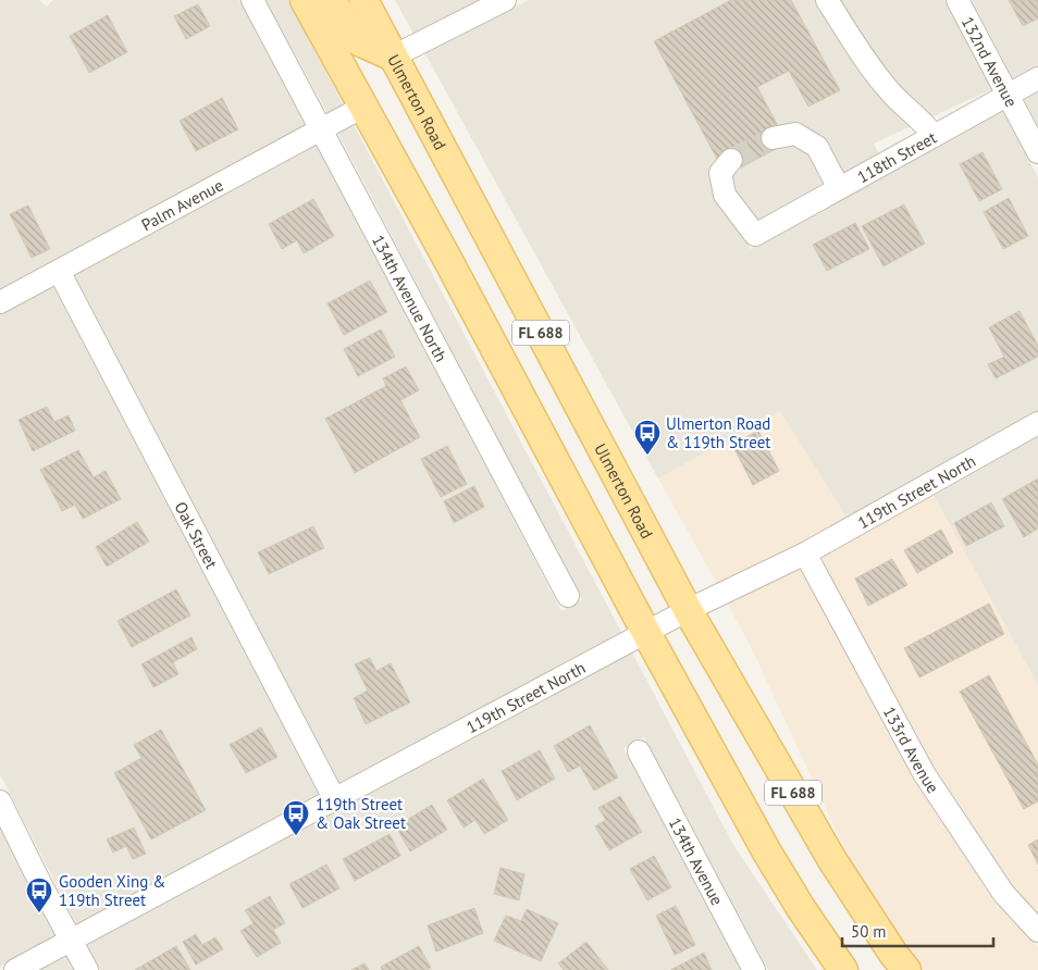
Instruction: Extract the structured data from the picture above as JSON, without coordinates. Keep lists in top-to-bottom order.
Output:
{
  "streets": {
    "main road": ["Ulmerton Road", "FL 688"],
    "street": [
      "132nd Avenue",
      "118th Street",
      "Palm Avenue",
      "134th Avenue North",
      "119th Street North",
      "Oak Street",
      "133rd Avenue",
      "134th Avenue"
    ]
  },
  "crossings": [
    ["132nd Avenue", "118th Street"],
    ["Ulmerton Road", "119th Street North"],
    ["Palm Avenue", "134th Avenue North"],
    ["Palm Avenue", "FL 688"],
    ["Palm Avenue", "Oak Street"],
    ["FL 688", "119th Street North"],
    ["119th Street North", "Oak Street"],
    ["119th Street North", "133rd Avenue"]
  ],
  "places": {
    "bus stop": ["Ulmerton Road & 119th Street", "119th Street & Oak Street", "Gooden Xing & 119th Street"]
  },
  "scale_bar": "50 m"
}
